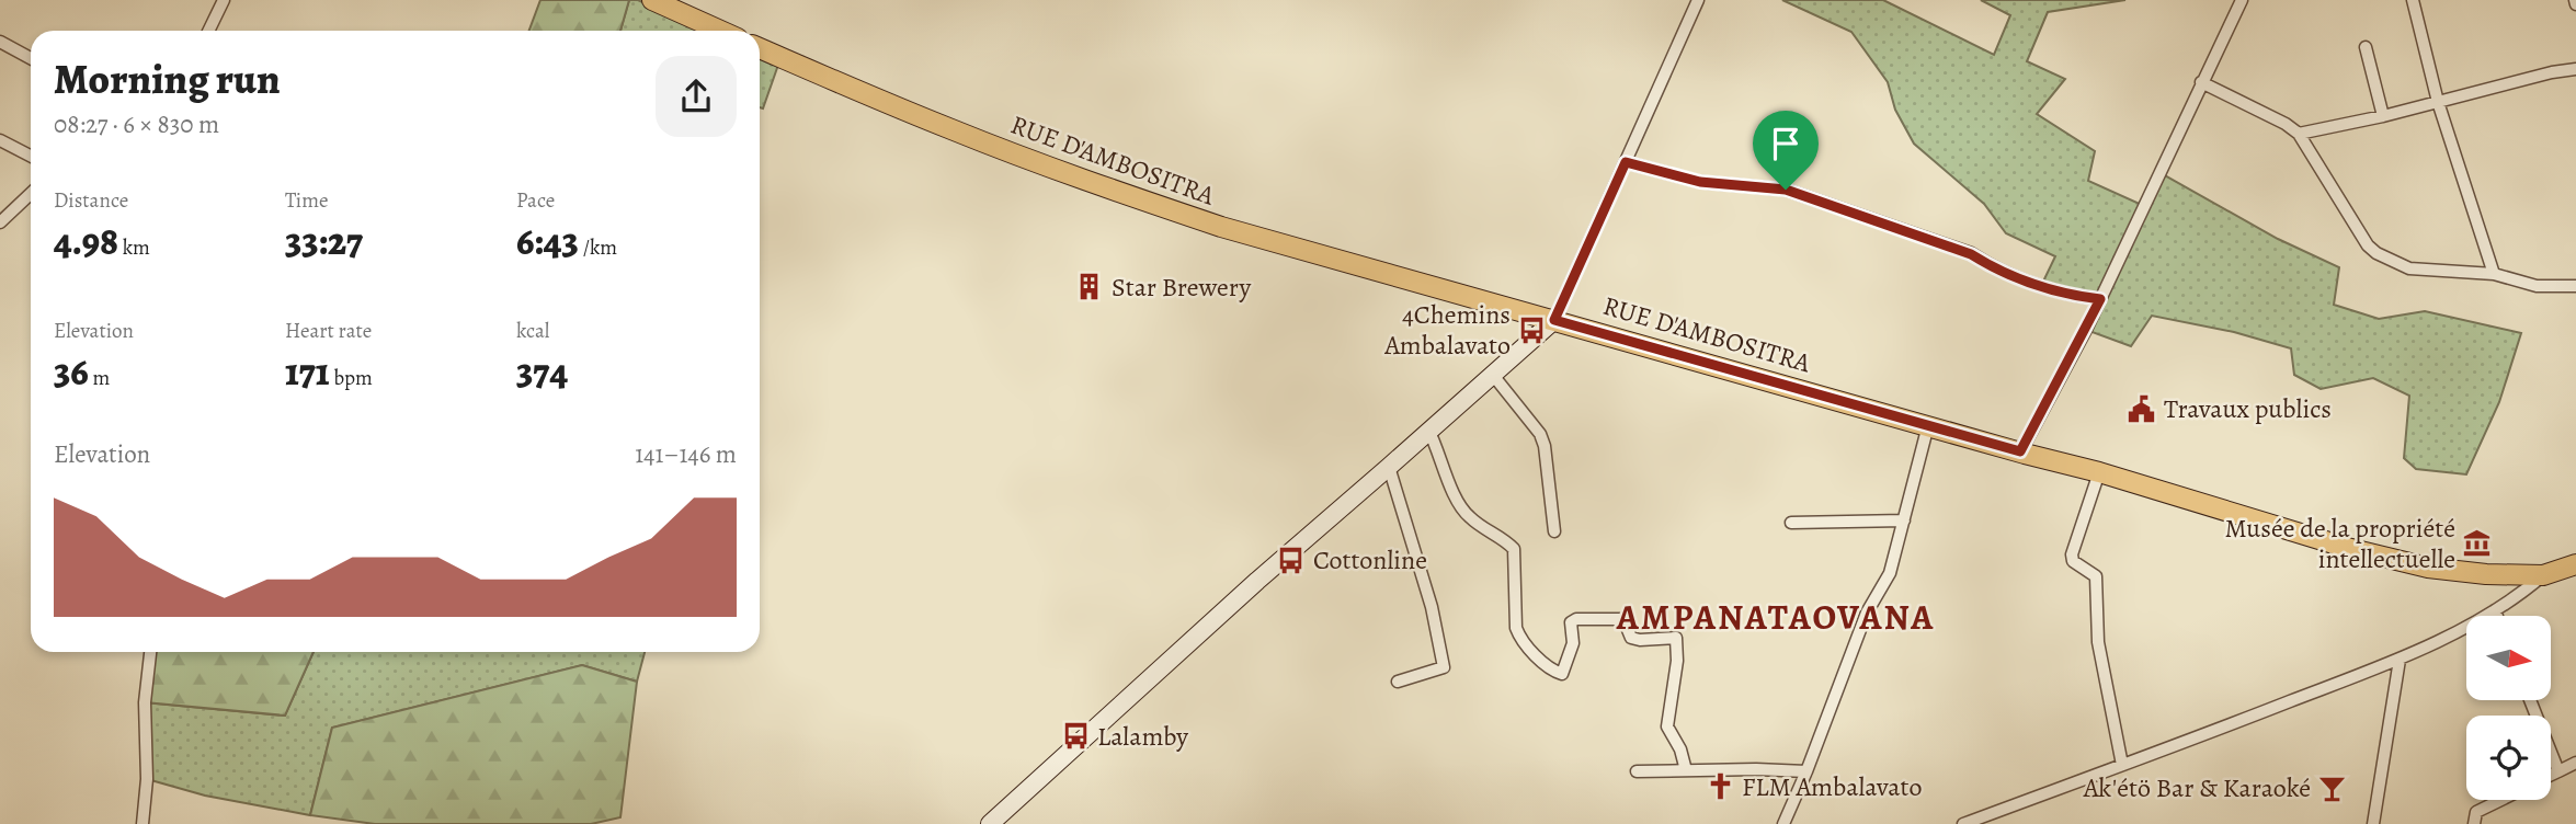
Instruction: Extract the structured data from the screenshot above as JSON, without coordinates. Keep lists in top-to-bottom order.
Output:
{
  "streets": {
    "main road": ["RUE D'AMBOSITRA"]
  },
  "districts": ["AMPANATAOVANA"],
  "places": {
    "building": ["Star Brewery"],
    "bus stop": ["4Chemins Ambalavato", "Cottonline", "Lalamby"],
    "public building": ["Travaux publics"],
    "museum": ["Musée de la propriété intellectuelle"],
    "church": ["FLM Ambalavato"],
    "bar": ["Ak'étö Bar & Karaoké"]
  },
  "north": "right",
  "page": {
    "heading": ["Morning run", "08:27 · 6 × 830 m"],
    "stats": [
      ["Distance", "4.98 km"],
      ["Time", "33:27"],
      ["Pace", "6:43 /km"],
      ["Elevation", "36 m"],
      ["Heart rate", "171 bpm"],
      ["kcal", "374"]
    ],
    "chart": ["Elevation", "141–146 m"]
  }
}
